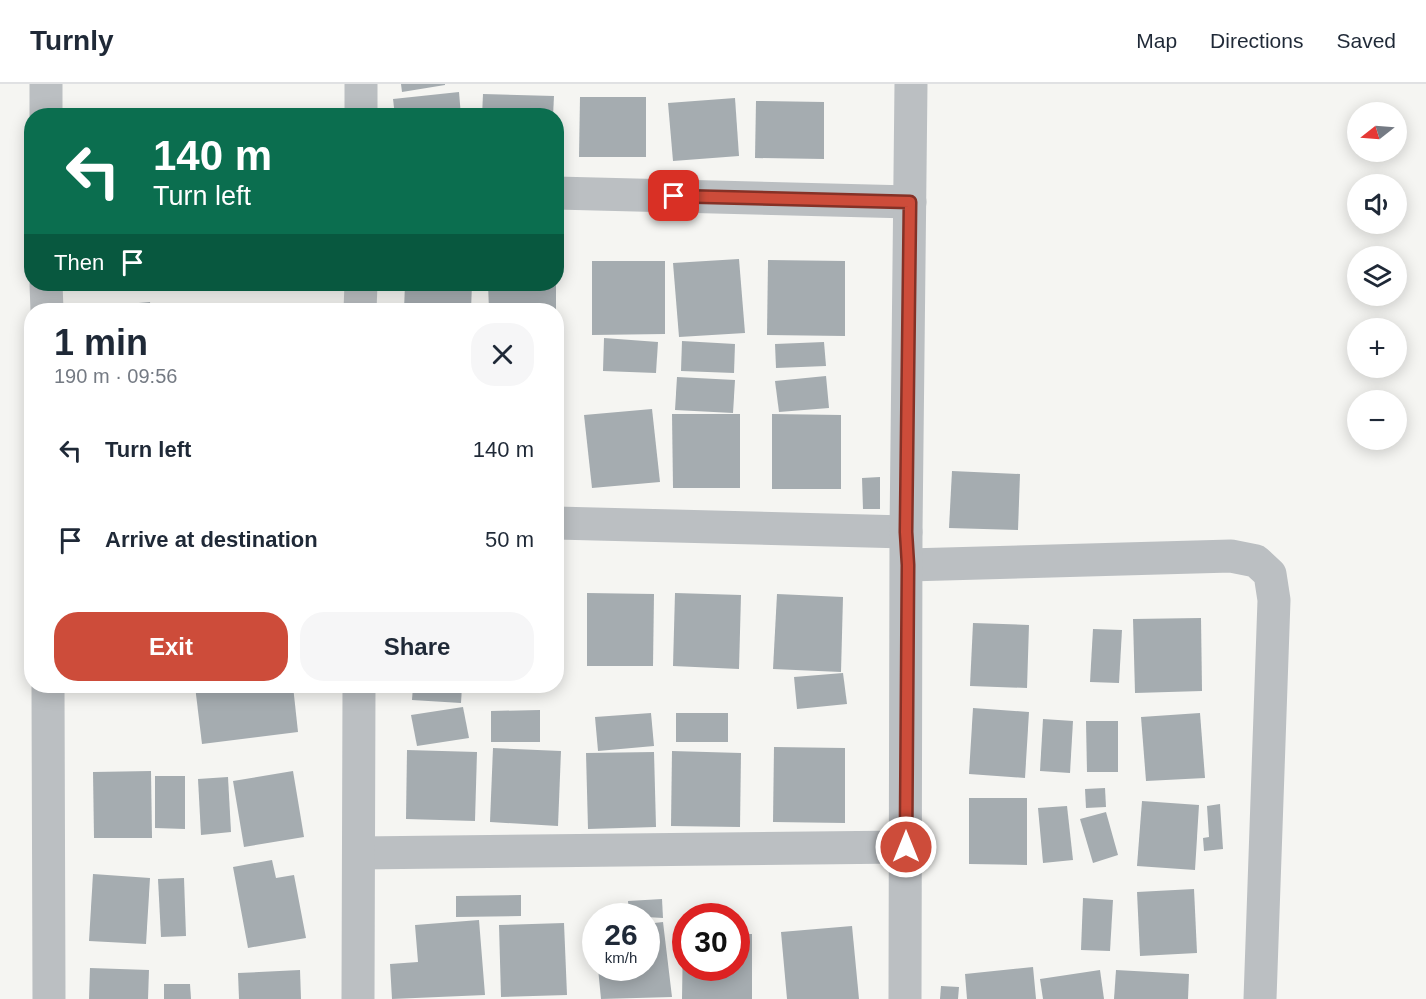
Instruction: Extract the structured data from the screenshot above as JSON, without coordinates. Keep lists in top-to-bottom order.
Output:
{
  "north": "left",
  "page": {
    "header": "Turnly",
    "nav": ["Map", "Directions", "Saved"],
    "map_buttons": ["+", "−"],
    "turn": ["140 m", "Turn left"],
    "then": "Then",
    "heading": ["1 min", "190 m · 09:56"],
    "list": [
      {
        "name": "Turn left",
        "value": "140 m"
      },
      {
        "name": "Arrive at destination",
        "value": "50 m"
      }
    ],
    "buttons": ["Exit", "Share"],
    "speed": "26 km/h",
    "limit": "30"
  }
}
